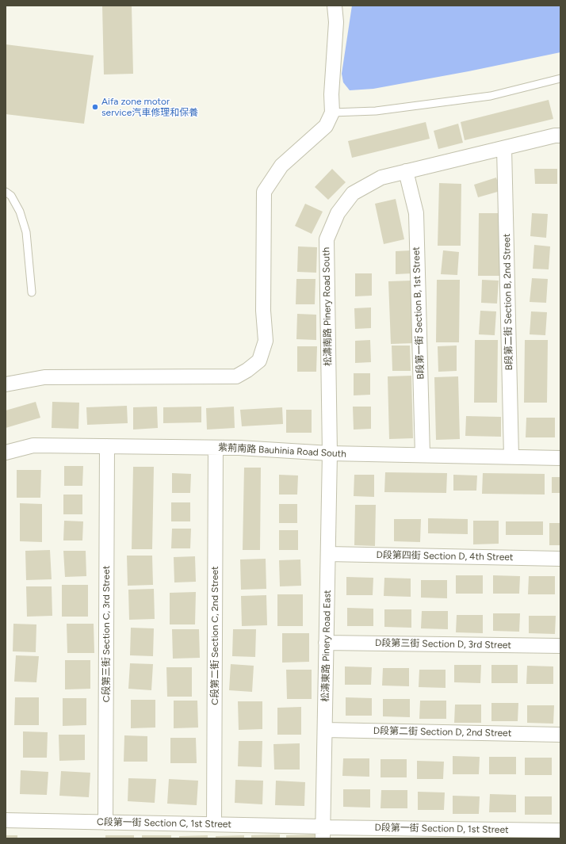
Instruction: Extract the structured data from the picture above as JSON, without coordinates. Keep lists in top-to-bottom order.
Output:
{
  "streets": {
    "street": [
      "B段第二街 Section B, 2nd Street",
      "松濤南路 Pinery Road South",
      "B段第一街 Section B, 1st Street",
      "紫荊南路 Bauhinia Road South",
      "D段第四街 Section D, 4th Street",
      "C段第三街 Section C, 3rd Street",
      "C段第二街 Section C, 2nd Street",
      "D段第三街 Section D, 3rd Street",
      "松濤東路 Pinery Road East",
      "D段第二街 Section D, 2nd Street",
      "C段第一街 Section C, 1st Street",
      "D段第一街 Section D, 1st Street"
    ]
  },
  "crossings": [
    ["B段第二街 Section B, 2nd Street", "松濤南路 Pinery Road South"],
    ["B段第二街 Section B, 2nd Street", "紫荊南路 Bauhinia Road South"],
    ["松濤南路 Pinery Road South", "B段第一街 Section B, 1st Street"],
    ["松濤南路 Pinery Road South", "紫荊南路 Bauhinia Road South"],
    ["松濤南路 Pinery Road South", "松濤東路 Pinery Road East"],
    ["B段第一街 Section B, 1st Street", "紫荊南路 Bauhinia Road South"],
    ["紫荊南路 Bauhinia Road South", "C段第三街 Section C, 3rd Street"],
    ["紫荊南路 Bauhinia Road South", "C段第二街 Section C, 2nd Street"],
    ["紫荊南路 Bauhinia Road South", "松濤東路 Pinery Road East"],
    ["D段第四街 Section D, 4th Street", "松濤東路 Pinery Road East"],
    ["C段第三街 Section C, 3rd Street", "C段第一街 Section C, 1st Street"],
    ["C段第二街 Section C, 2nd Street", "C段第一街 Section C, 1st Street"],
    ["D段第三街 Section D, 3rd Street", "松濤東路 Pinery Road East"],
    ["松濤東路 Pinery Road East", "D段第二街 Section D, 2nd Street"],
    ["松濤東路 Pinery Road East", "C段第一街 Section C, 1st Street"],
    ["松濤東路 Pinery Road East", "D段第一街 Section D, 1st Street"],
    ["C段第一街 Section C, 1st Street", "D段第一街 Section D, 1st Street"]
  ],
  "places": ["Aifa zone motor service汽車修理和保養"]
}
